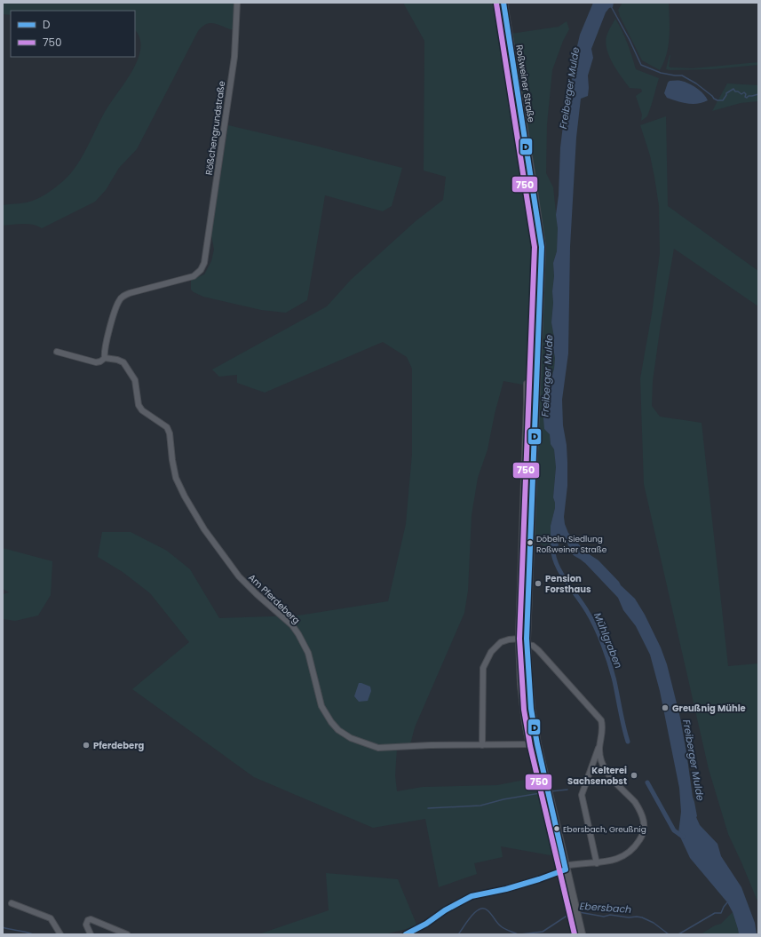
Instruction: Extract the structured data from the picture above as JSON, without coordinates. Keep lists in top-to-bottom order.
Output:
{
  "streets": {
    "main road": ["Roßweiner Straße"],
    "street": ["Rößchengrundstraße", "Am Pferdeberg"]
  },
  "crossings": [
    ["Roßweiner Straße", "Am Pferdeberg"],
    ["Rößchengrundstraße", "Am Pferdeberg"]
  ],
  "water": ["Freiberger Mulde", "Mühlgraben", "Ebersbach"],
  "places": [
    "Döbeln, Siedlung Roßweiner Straße",
    "Pension Forsthaus",
    "Greußnig Mühle",
    "Pferdeberg",
    "Kelterei Sachsenobst",
    "Ebersbach, Greußnig"
  ],
  "lines": ["transit line D", "transit line 750"],
  "legend": ["D", "750"]
}
